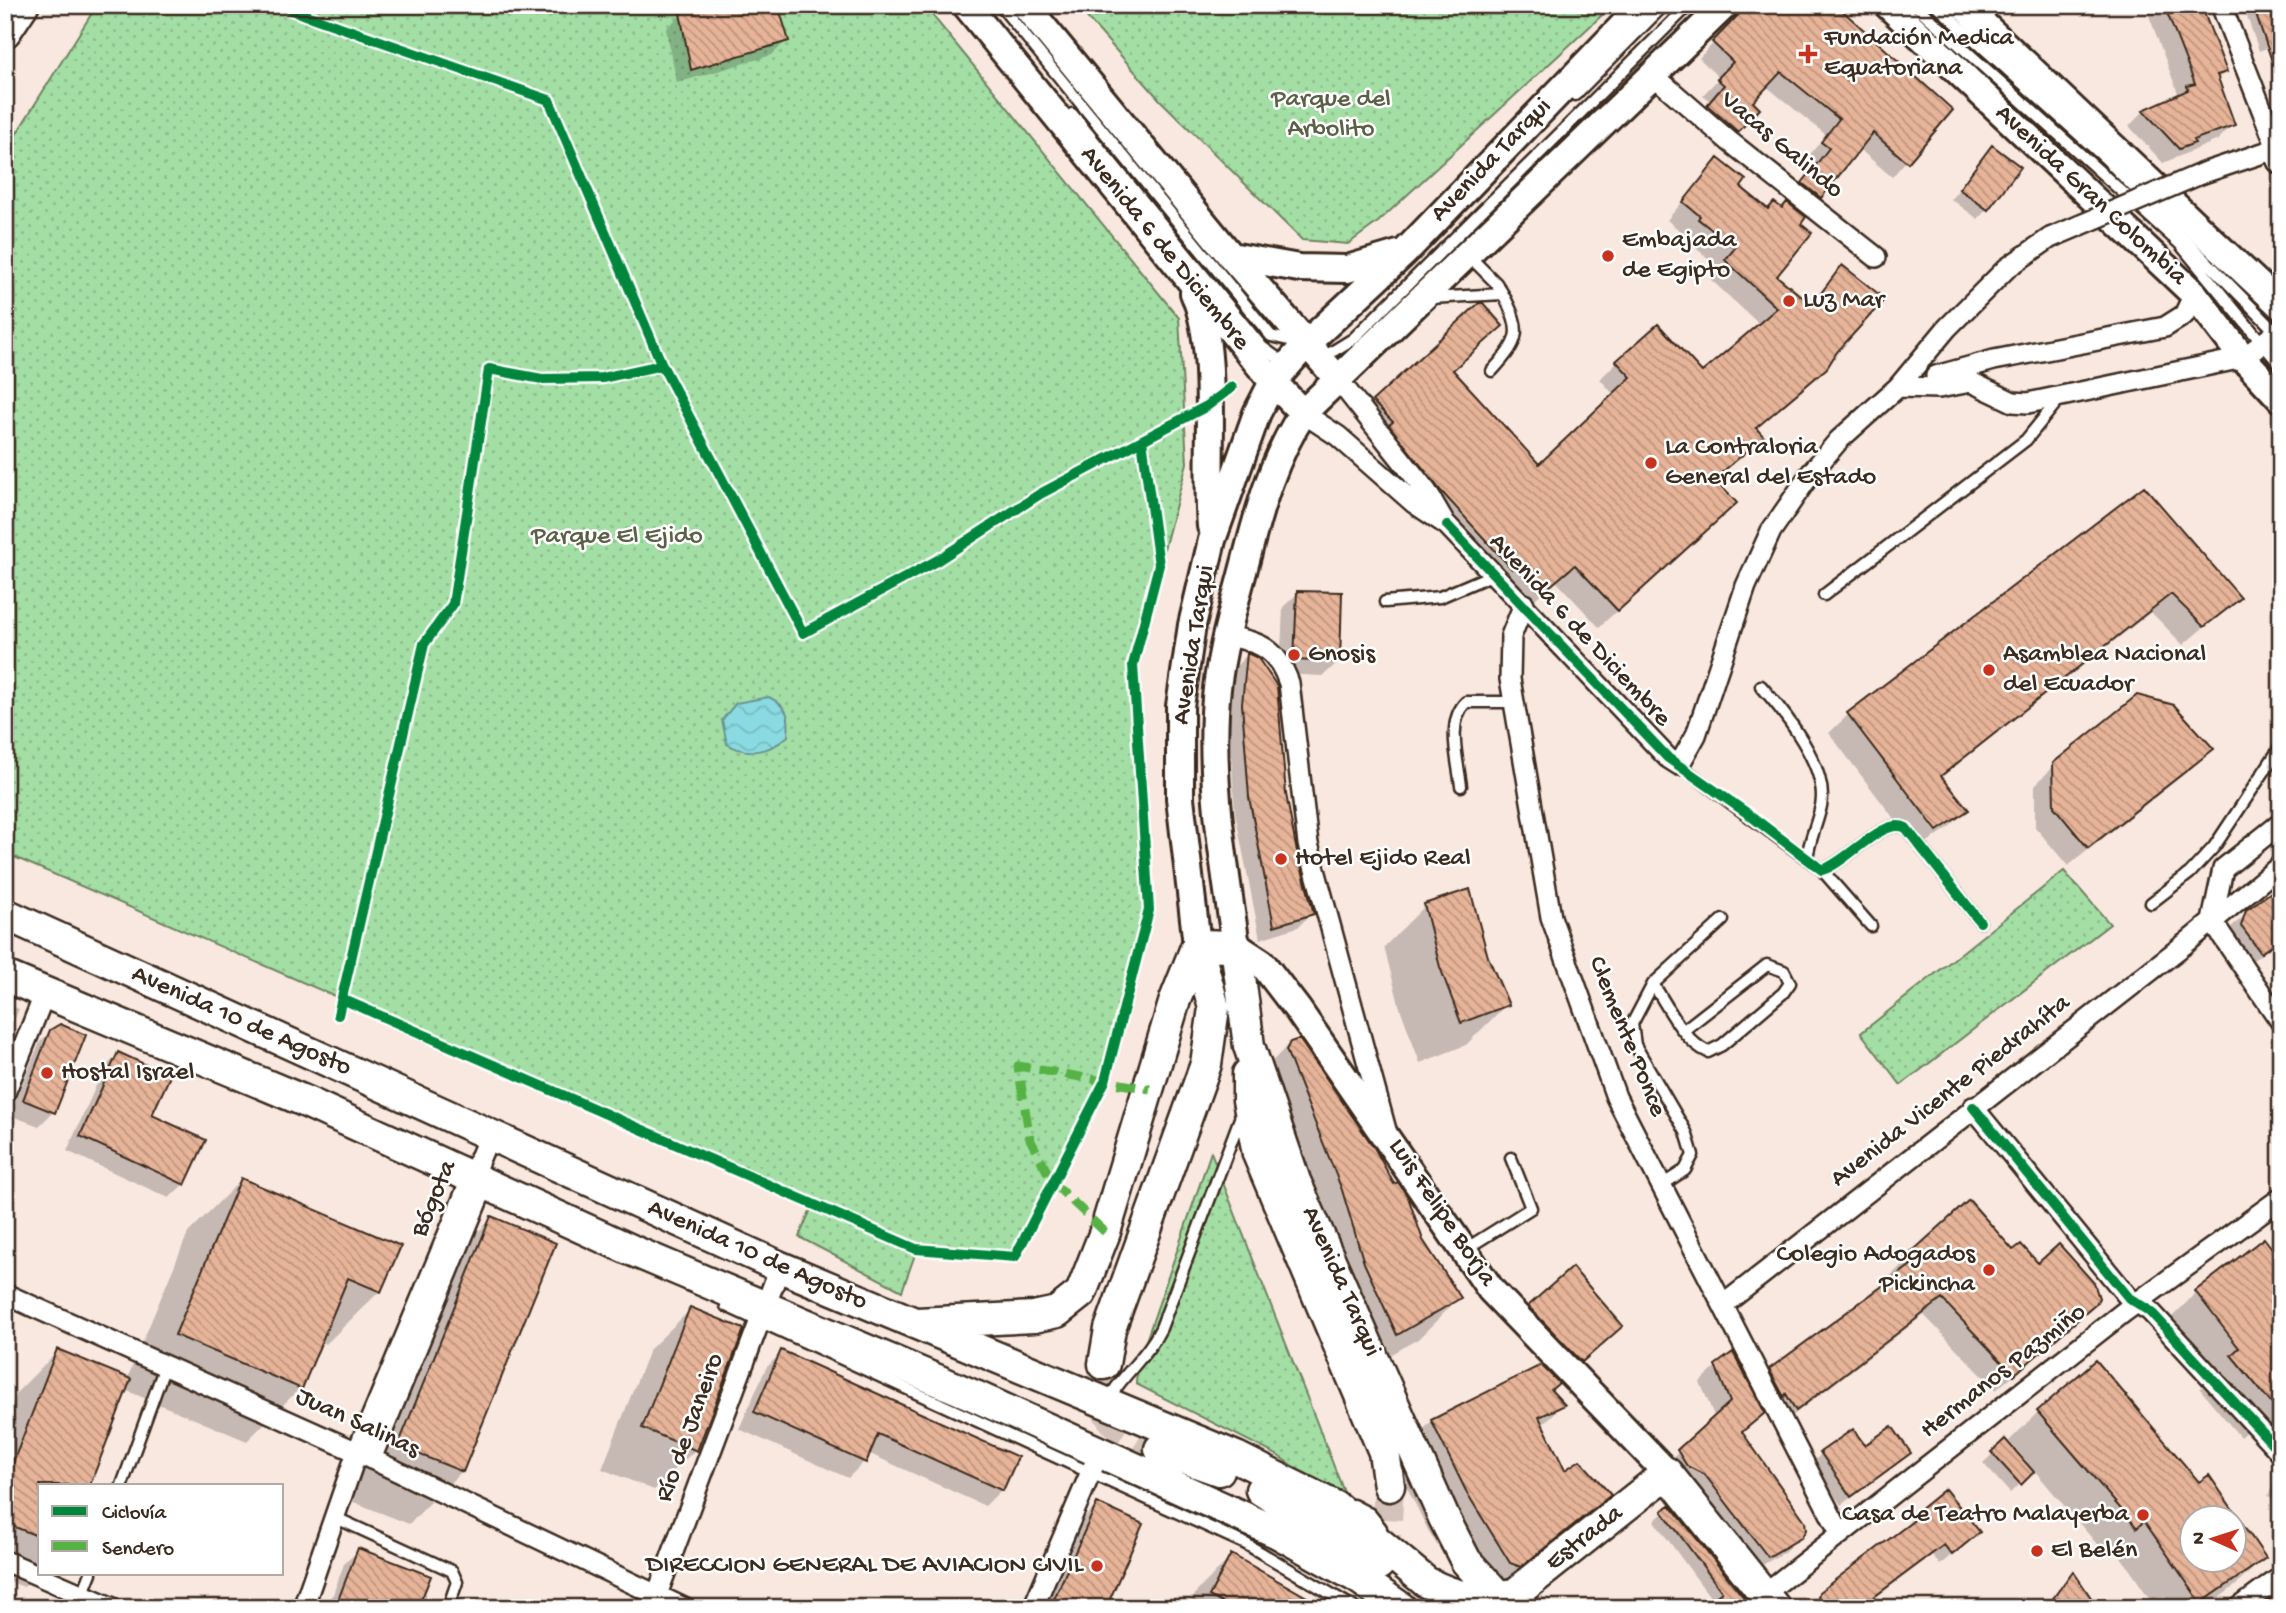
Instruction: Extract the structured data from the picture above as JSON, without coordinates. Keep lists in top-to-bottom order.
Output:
{
  "streets": {
    "main road": [
      "Avenida Tarqui",
      "Avenida Gran Colombia",
      "Avenida 6 de Diciembre",
      "Avenida 10 de Agosto",
      "Luis Felipe Borja",
      "Estrada"
    ],
    "street": [
      "Vacas Galindo",
      "Clemente Ponce",
      "Avenida Vicente Piedrahíta",
      "Bógota",
      "Hermanos Pazmiño",
      "Juan Salinas",
      "Río de Janeiro"
    ]
  },
  "crossings": [
    ["Vacas Galindo", "Avenida Tarqui"],
    ["Avenida Tarqui", "Avenida 6 de Diciembre"],
    ["Avenida Tarqui", "Avenida 10 de Agosto"],
    ["Avenida Tarqui", "Luis Felipe Borja"],
    ["Avenida Tarqui", "Estrada"],
    ["Avenida 6 de Diciembre", "Clemente Ponce"],
    ["Avenida 10 de Agosto", "Bógota"],
    ["Avenida 10 de Agosto", "Río de Janeiro"],
    ["Avenida 10 de Agosto", "Estrada"],
    ["Clemente Ponce", "Avenida Vicente Piedrahíta"],
    ["Clemente Ponce", "Hermanos Pazmiño"],
    ["Bógota", "Juan Salinas"],
    ["Luis Felipe Borja", "Hermanos Pazmiño"],
    ["Luis Felipe Borja", "Estrada"],
    ["Juan Salinas", "Río de Janeiro"]
  ],
  "parks": ["Parque del Arbolito", "Parque El Ejido"],
  "places": {
    "health": ["Fundación Medica Equatoriana"],
    "other": [
      "Embajada de Egipto",
      "Luz Mar",
      "La Contraloria General del Estado",
      "Gnosis",
      "Asamblea Nacional del Ecuador",
      "Hotel Ejido Real",
      "Hostal Israel",
      "Colegio Adogados Pickincha",
      "Casa de Teatro Malayerba",
      "El Belén",
      "DIRECCION GENERAL DE AVIACION CIVIL"
    ]
  },
  "legend": ["Ciclovía", "Sendero"],
  "north": "left"
}
